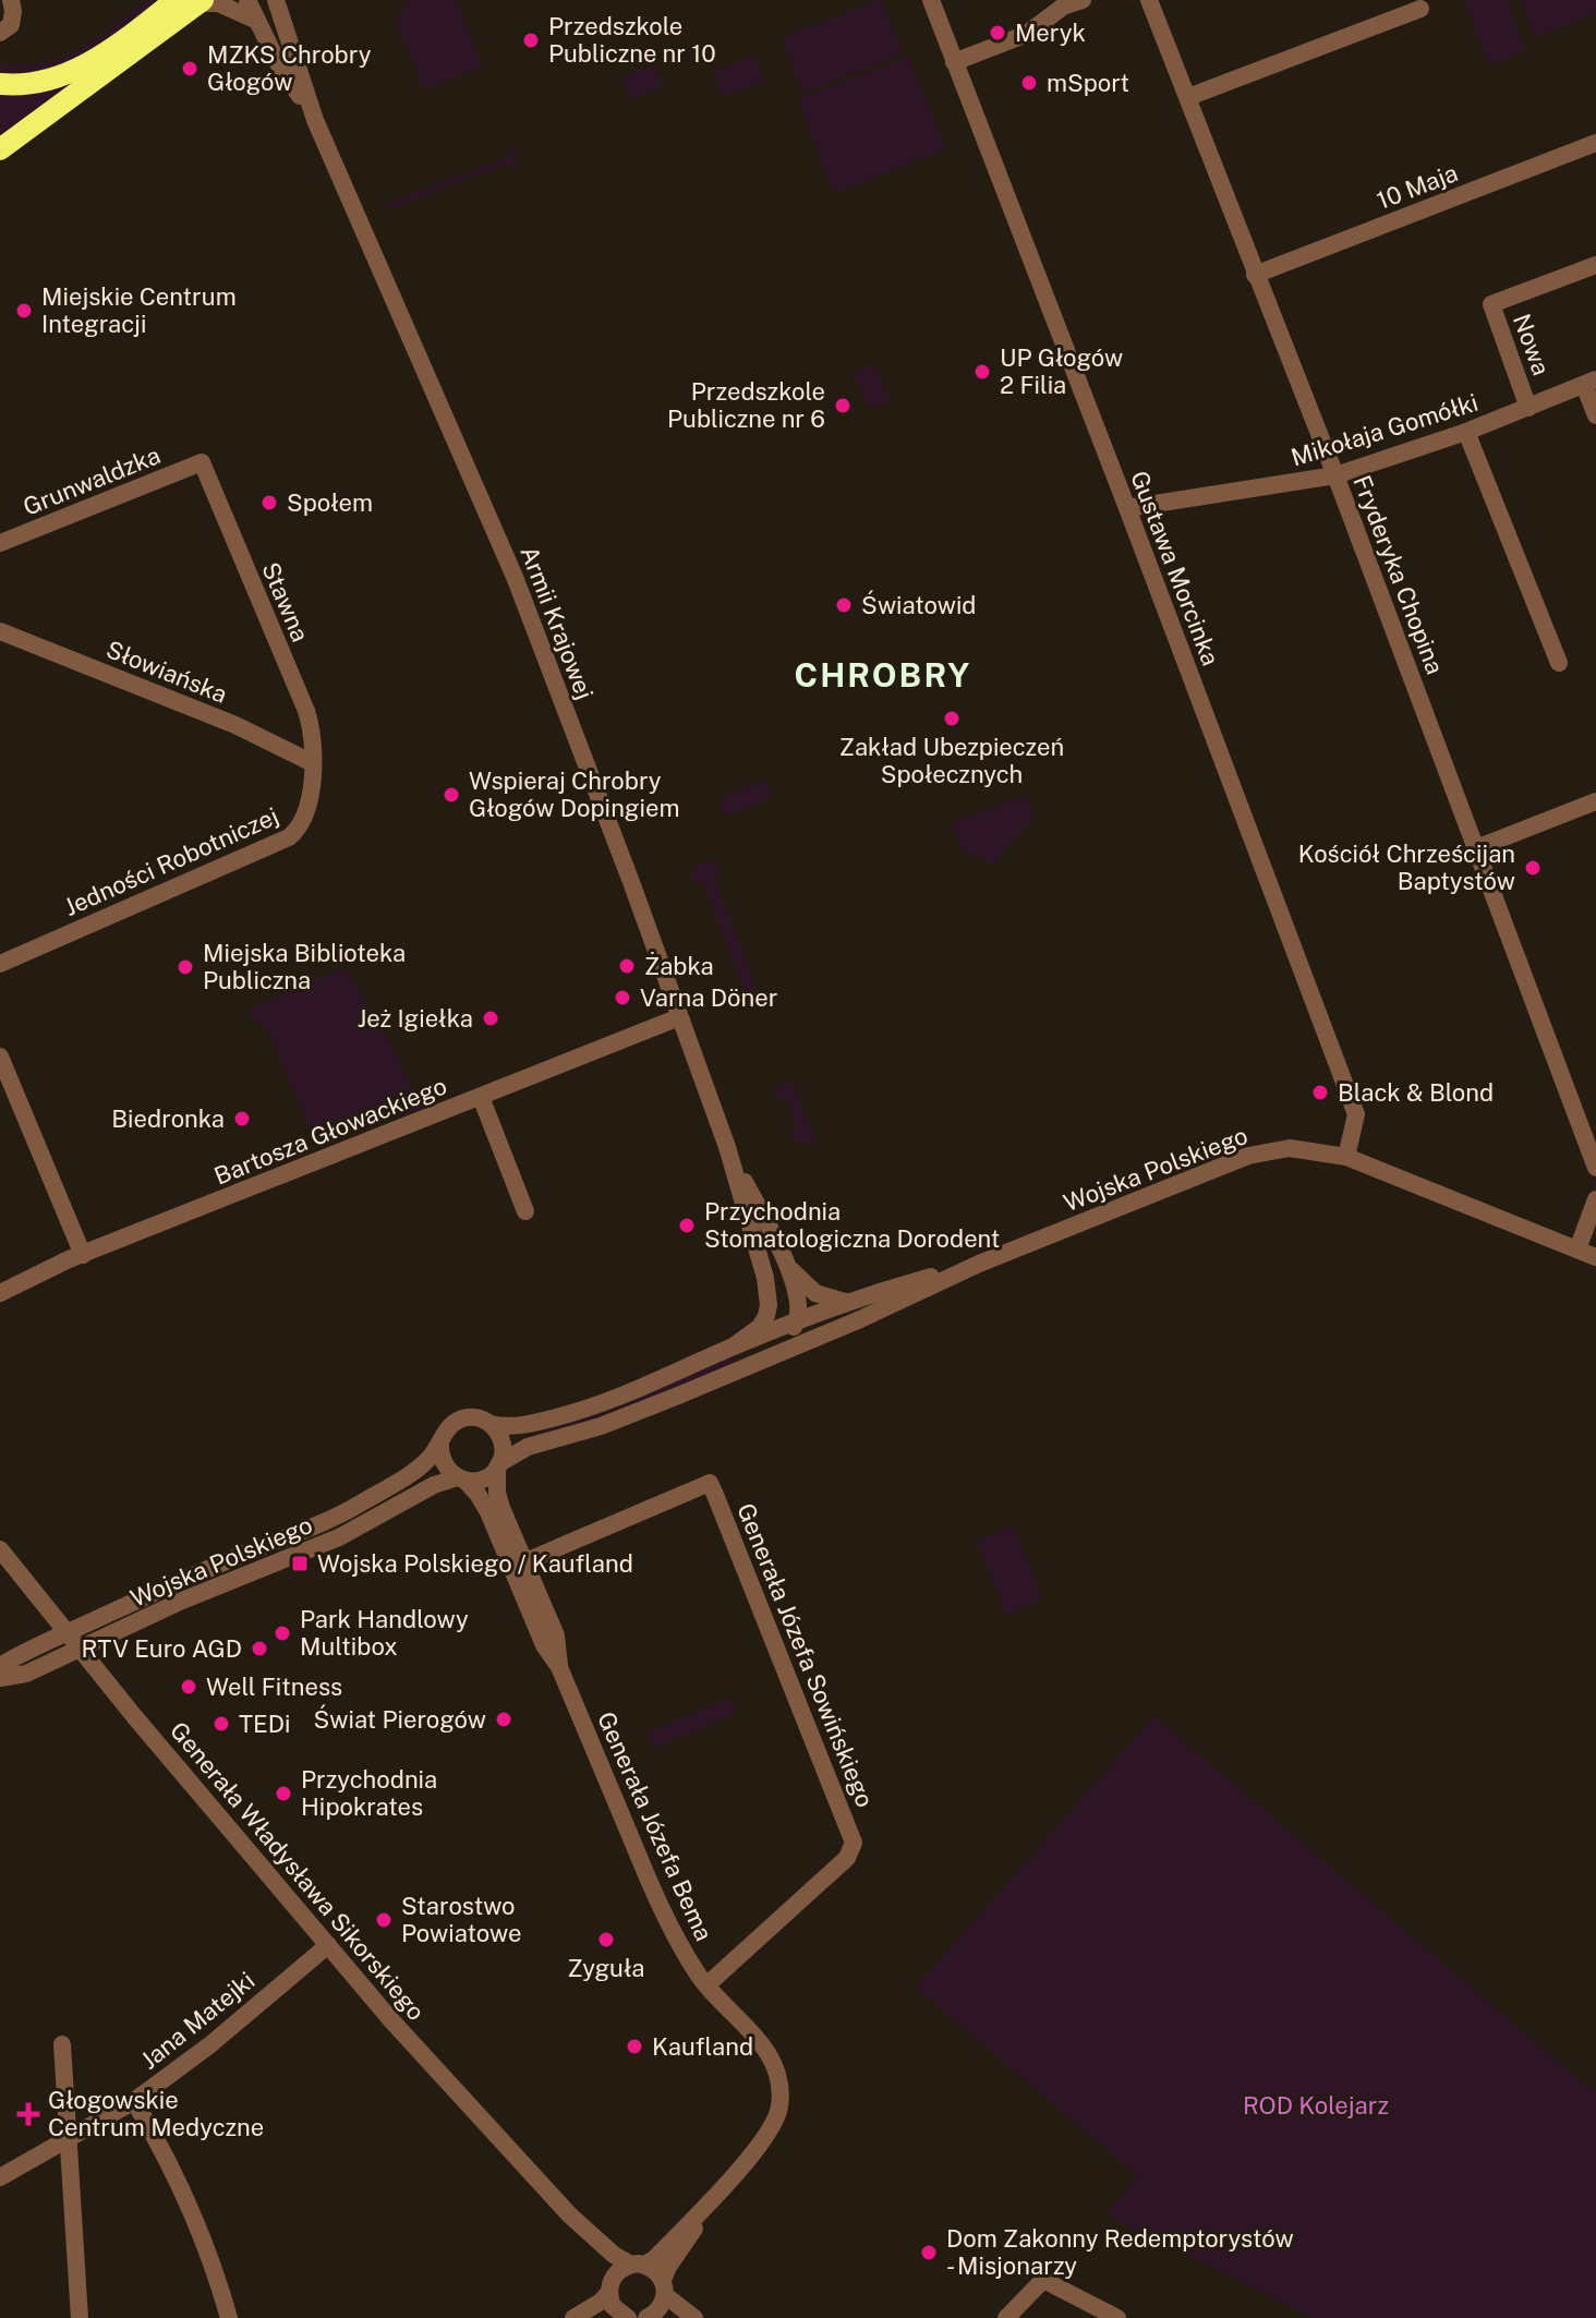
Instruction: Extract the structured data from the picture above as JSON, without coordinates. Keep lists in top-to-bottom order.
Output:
{
  "streets": {
    "street": [
      "10 Maja",
      "Nowa",
      "Mikołaja Gomółki",
      "Grunwaldzka",
      "Gustawa Morcinka",
      "Fryderyka Chopina",
      "Stawna",
      "Armii Krajowej",
      "Słowiańska",
      "Jedności Robotniczej",
      "Bartosza Głowackiego",
      "Wojska Polskiego",
      "Generała Józefa Sowińskiego",
      "Generała Józefa Bema",
      "Generała Władysława Sikorskiego",
      "Jana Matejki"
    ]
  },
  "crossings": [
    ["10 Maja", "Fryderyka Chopina"],
    ["Nowa", "Mikołaja Gomółki"],
    ["Mikołaja Gomółki", "Gustawa Morcinka"],
    ["Mikołaja Gomółki", "Fryderyka Chopina"],
    ["Grunwaldzka", "Stawna"],
    ["Gustawa Morcinka", "Wojska Polskiego"],
    ["Stawna", "Słowiańska"],
    ["Stawna", "Jedności Robotniczej"],
    ["Armii Krajowej", "Bartosza Głowackiego"],
    ["Armii Krajowej", "Wojska Polskiego"],
    ["Słowiańska", "Jedności Robotniczej"],
    ["Wojska Polskiego", "Generała Józefa Bema"],
    ["Wojska Polskiego", "Generała Władysława Sikorskiego"],
    ["Generała Józefa Sowińskiego", "Generała Józefa Bema"],
    ["Generała Józefa Bema", "Generała Władysława Sikorskiego"],
    ["Generała Władysława Sikorskiego", "Jana Matejki"]
  ],
  "districts": ["CHROBRY"],
  "parks": ["ROD Kolejarz"],
  "places": {
    "other": [
      "Meryk",
      "Przedszkole Publiczne nr 10",
      "MZKS Chrobry Głogów",
      "mSport",
      "Miejskie Centrum Integracji",
      "UP Głogów 2 Filia",
      "Przedszkole Publiczne nr 6",
      "Społem",
      "Światowid",
      "Zakład Ubezpieczeń Społecznych",
      "Wspieraj Chrobry Głogów Dopingiem",
      "Kościół Chrześcijan Baptystów",
      "Żabka",
      "Miejska Biblioteka Publiczna",
      "Varna Döner",
      "Jeż Igiełka",
      "Black & Blond",
      "Biedronka",
      "Przychodnia Stomatologiczna Dorodent",
      "Park Handlowy Multibox",
      "RTV Euro AGD",
      "Well Fitness",
      "Świat Pierogów",
      "TEDi",
      "Przychodnia Hipokrates",
      "Starostwo Powiatowe",
      "Zyguła",
      "Kaufland",
      "Dom Zakonny Redemptorystów - Misjonarzy"
    ],
    "transit": ["Wojska Polskiego / Kaufland"],
    "health": ["Głogowskie Centrum Medyczne"]
  }
}
